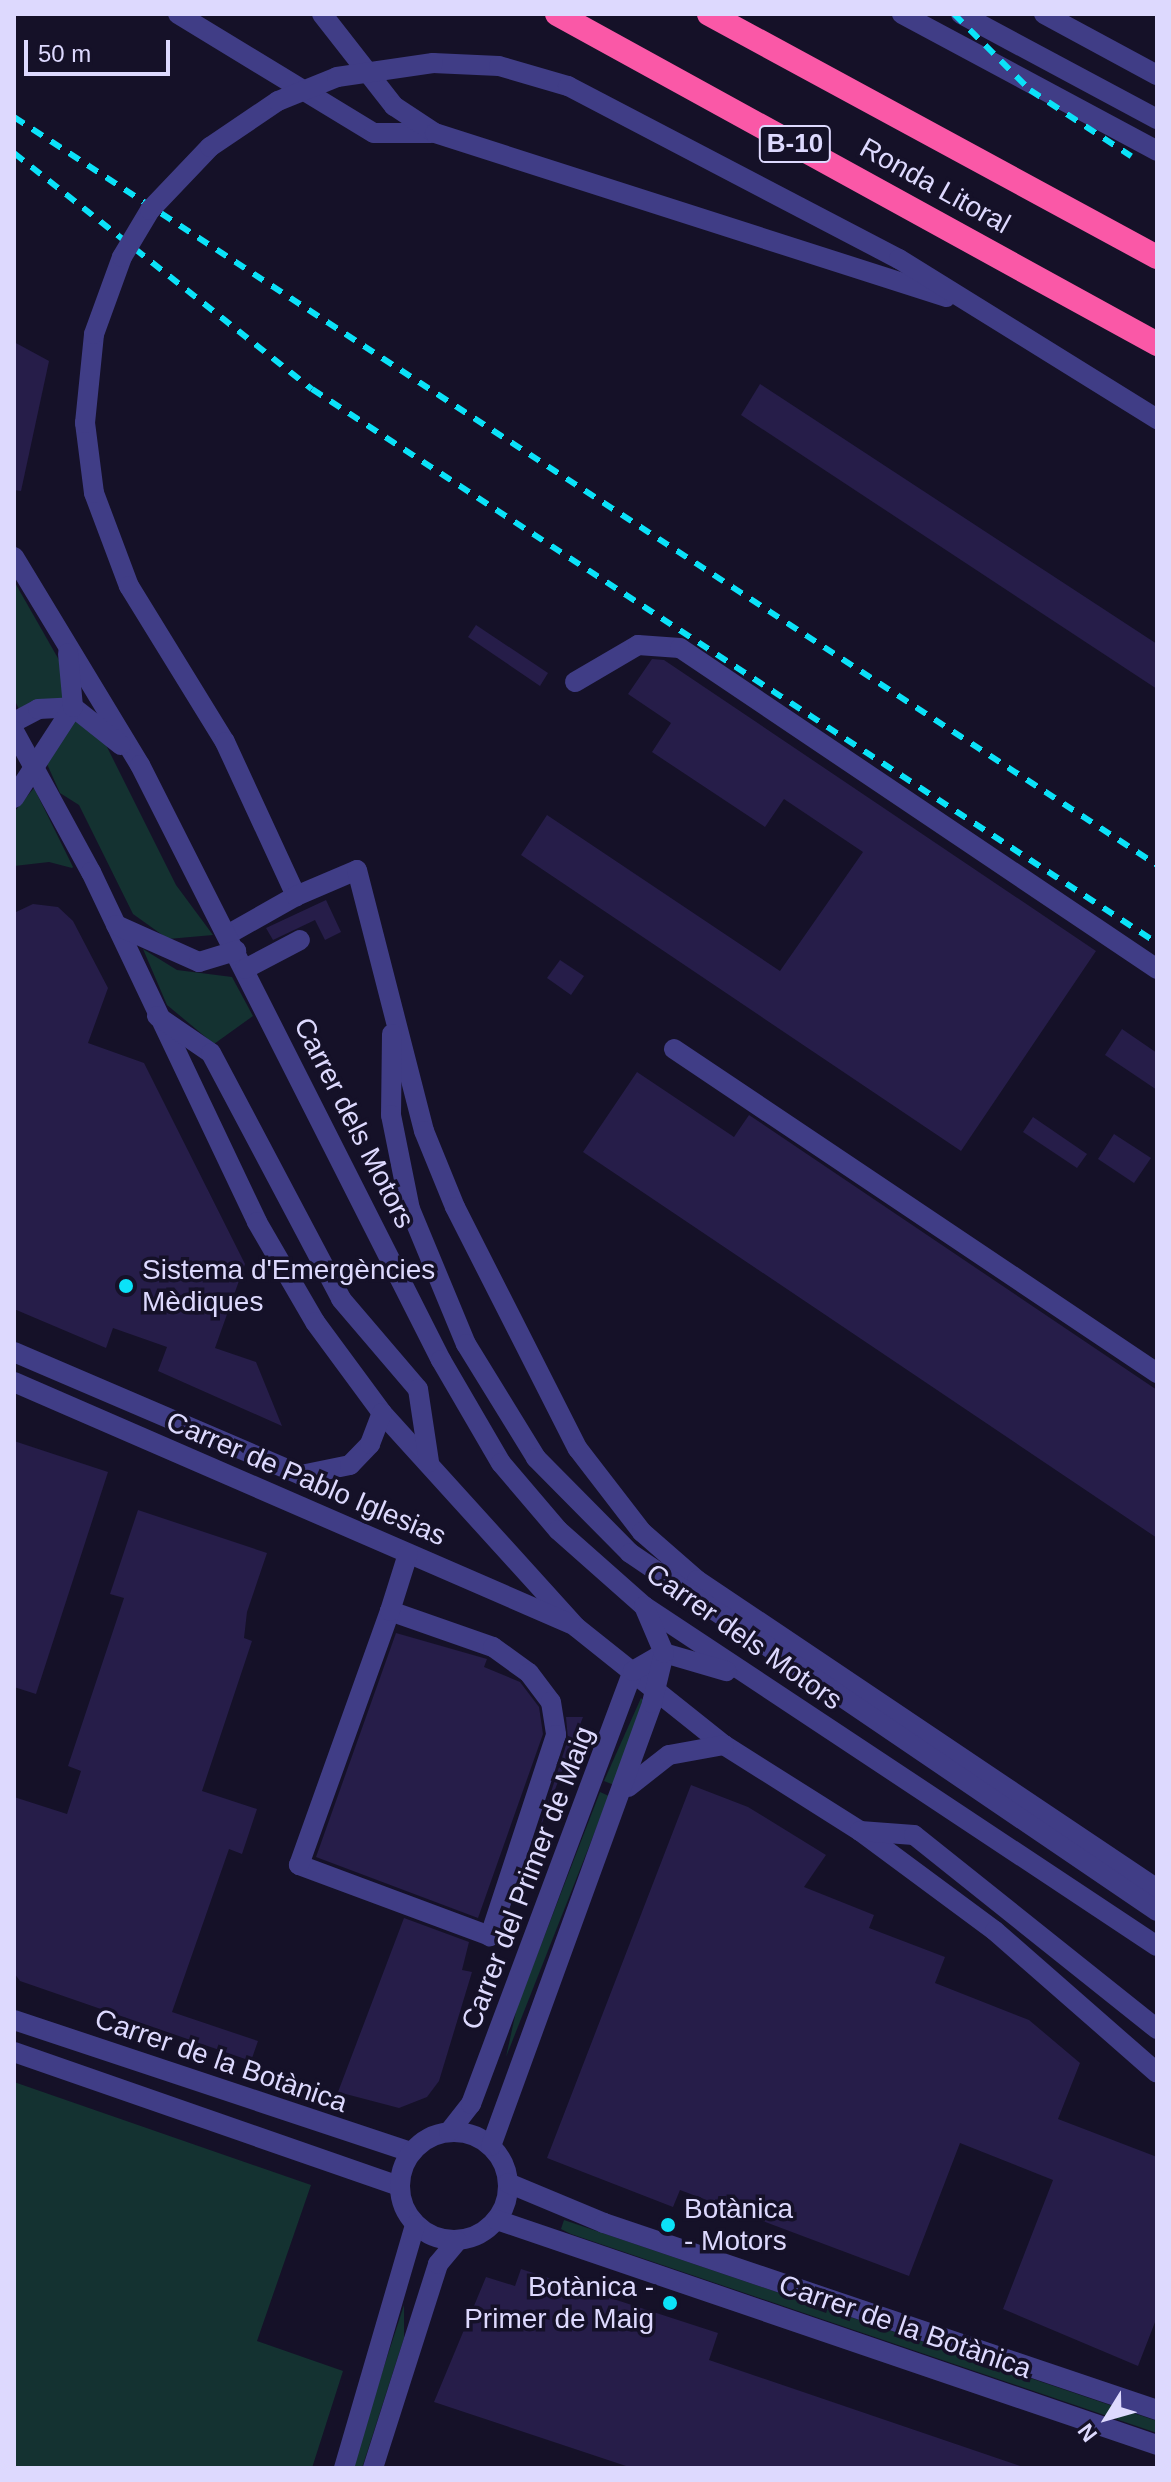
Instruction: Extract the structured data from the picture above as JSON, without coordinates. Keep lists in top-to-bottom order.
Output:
{
  "streets": {
    "highway": ["B-10", "Ronda Litoral"],
    "street": [
      "Carrer dels Motors",
      "Carrer de Pablo Iglesias",
      "Carrer del Primer de Maig",
      "Carrer de la Botànica"
    ]
  },
  "crossings": [
    ["Carrer del Primer de Maig", "Carrer de la Botànica"]
  ],
  "places": ["Sistema d'Emergències Mèdiques", "Botànica - Motors", "Botànica - Primer de Maig"],
  "scale_bar": "50 m",
  "north": "bottom left"
}
